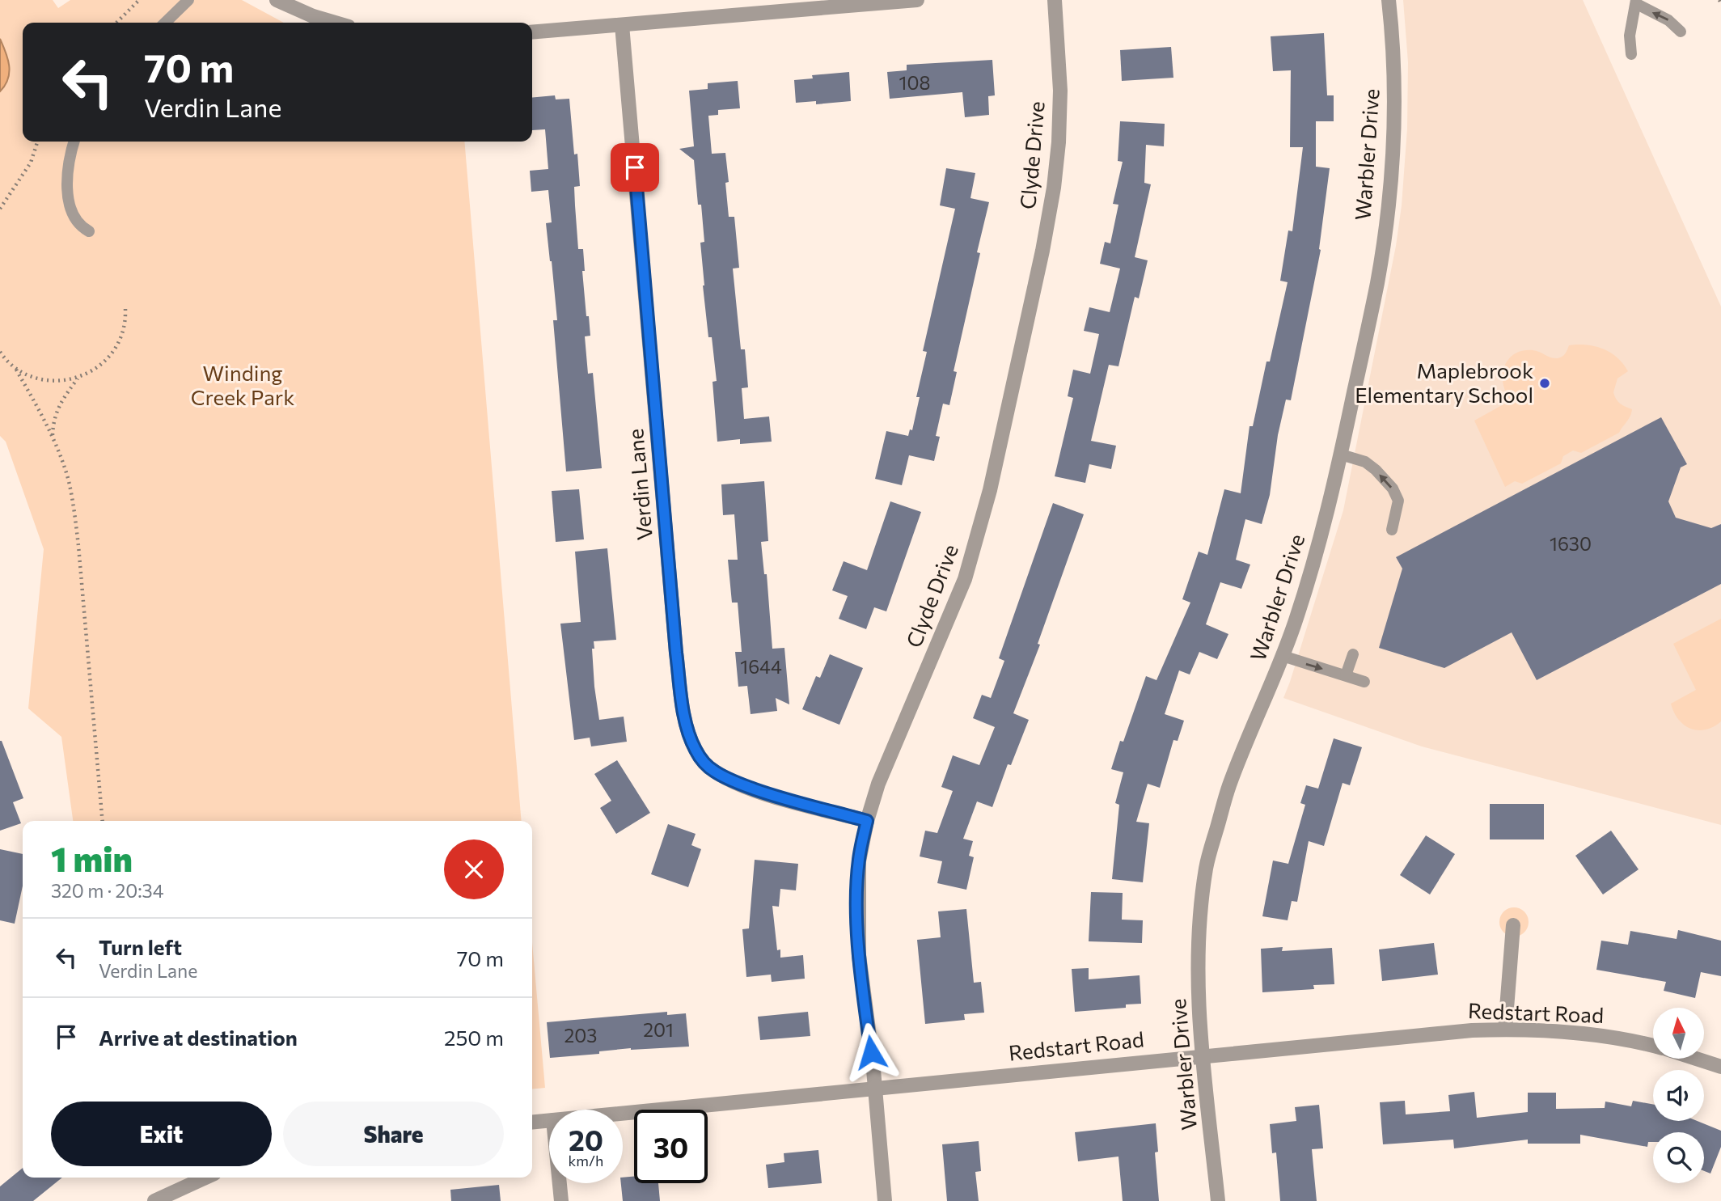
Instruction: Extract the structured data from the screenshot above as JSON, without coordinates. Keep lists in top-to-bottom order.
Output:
{
  "streets": {
    "street": [
      "Warbler Drive",
      "Clyde Drive",
      "Verdin Lane",
      "Redstart Road"
    ]
  },
  "crossings": [
    ["Warbler Drive", "Redstart Road"],
    ["Clyde Drive", "Verdin Lane"],
    ["Clyde Drive", "Redstart Road"]
  ],
  "parks": ["Winding Creek Park"],
  "places": ["Maplebrook Elementary School"],
  "house_numbers": [
    "108",
    "1630",
    "1644",
    "201",
    "203"
  ],
  "north": "top",
  "page": {
    "turn": ["70 m", "Verdin Lane"],
    "heading": ["1 min", "320 m · 20:34"],
    "list": [
      {
        "name": "Turn left",
        "note": "Verdin Lane",
        "value": "70 m"
      },
      {
        "name": "Arrive at destination",
        "value": "250 m"
      }
    ],
    "buttons": ["Exit", "Share"],
    "speed": "20 km/h",
    "limit": "30"
  }
}
